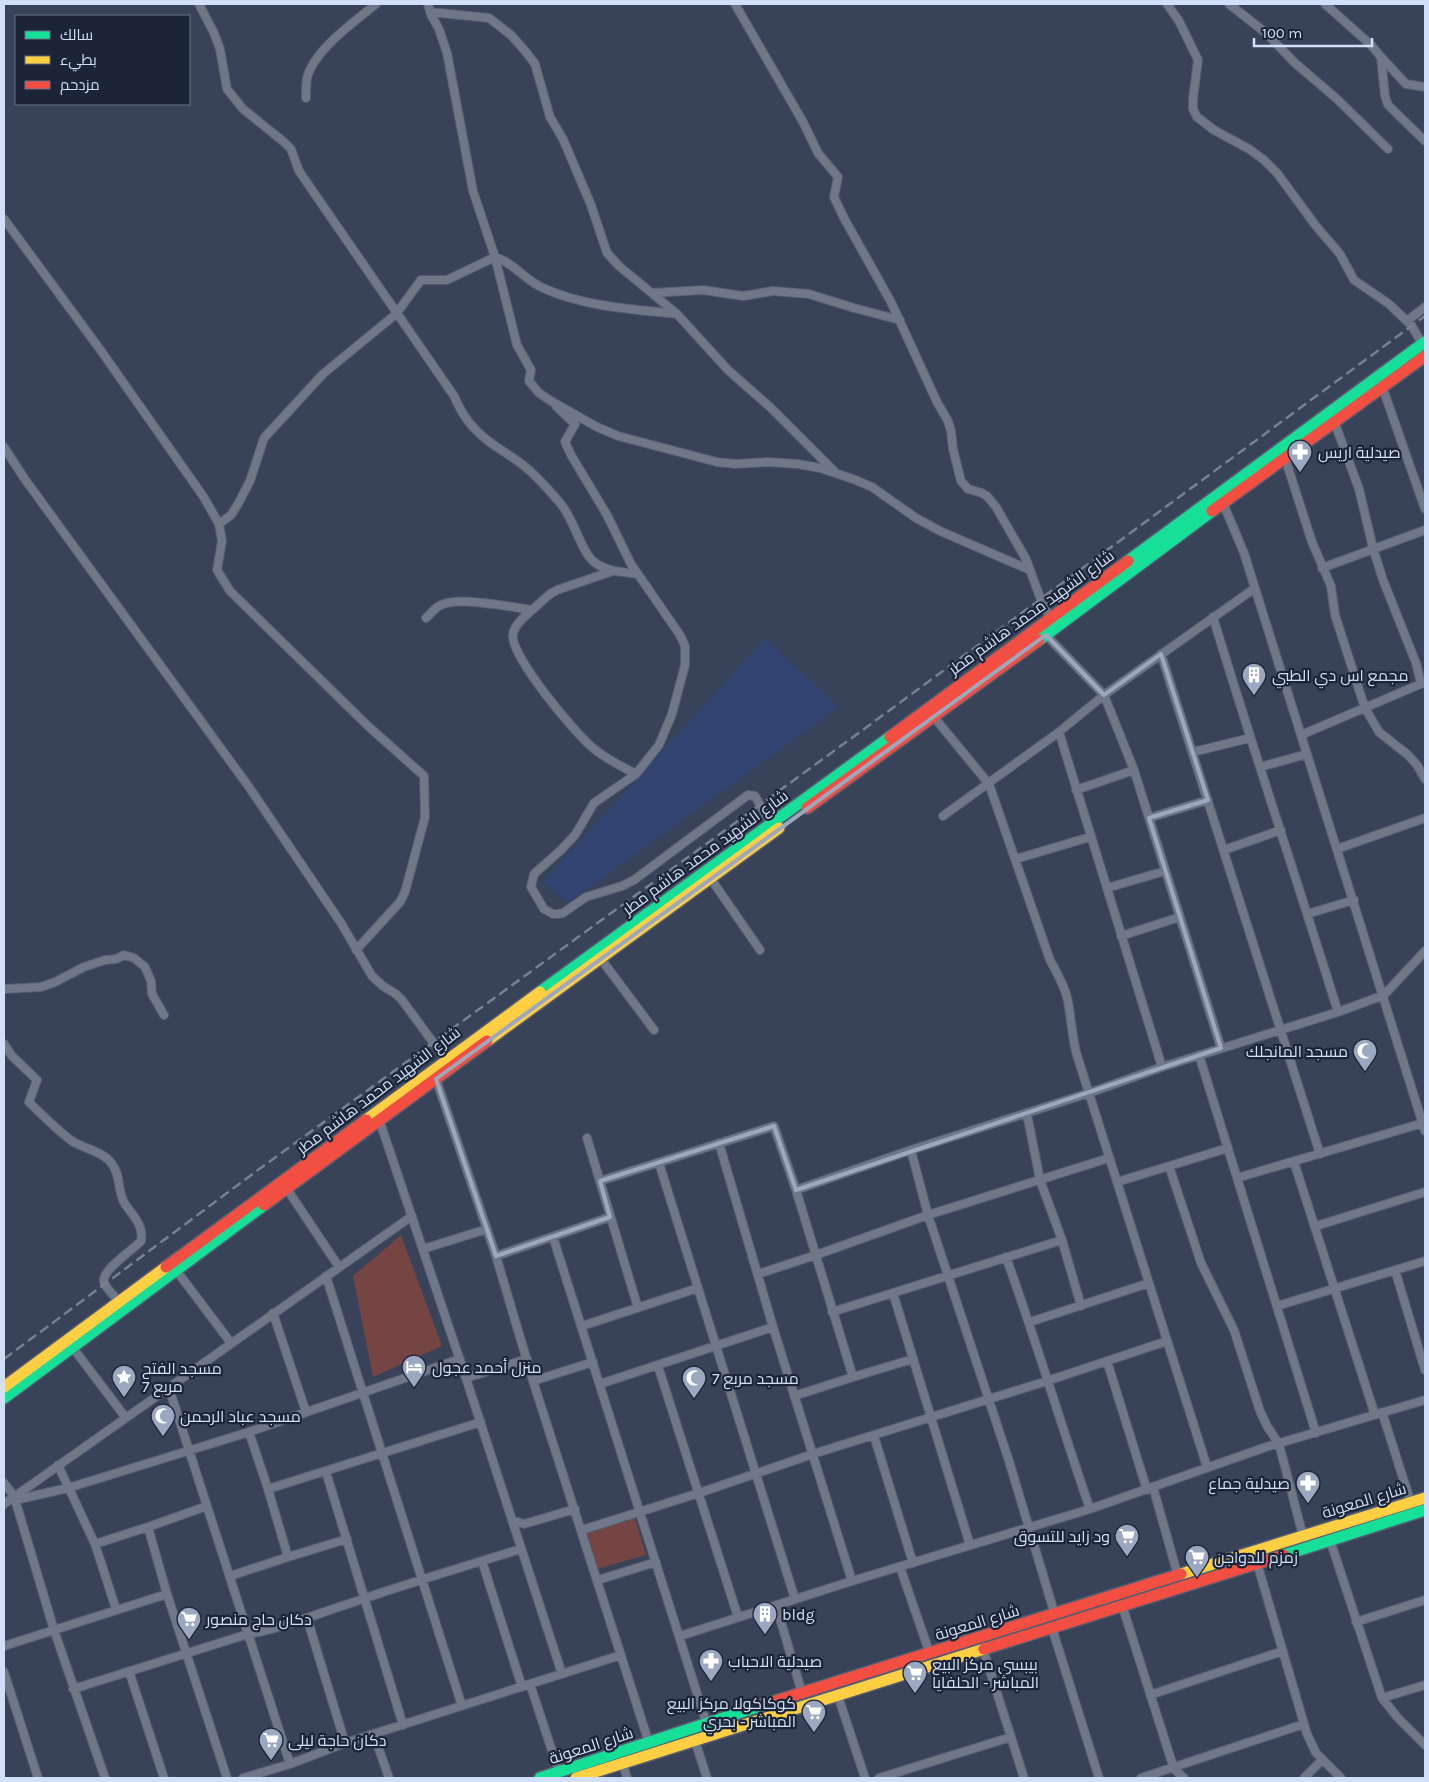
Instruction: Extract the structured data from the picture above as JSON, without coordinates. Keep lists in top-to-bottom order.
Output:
{
  "streets": {
    "main road": ["شارع الشهيد محمد هاشم مطر", "شارع المعونة"]
  },
  "places": {
    "pharmacy": ["صيدلية اريس", "صيدلية جماع", "صيدلية الاحباب"],
    "building": ["مجمع اس دي الطبي", "bldg"],
    "mosque": ["مسجد المانجلك", "مسجد مربع 7", "مسجد عباد الرحمن"],
    "hotel": ["منزل أحمد عجول"],
    "place": ["مسجد الفتح مربع 7"],
    "supermarket": [
      "ود زايد للتسوق",
      "زمزم للدواجن",
      "دكان حاج منصور",
      "بيبسي مركز البيع المباشر - الحلفايا",
      "كوكاكولا مركز البيع المباشر - بحري",
      "دكان حاجة ليلى"
    ]
  },
  "legend": ["سالك", "بطيء", "مزدحم"],
  "scale_bar": "100 m"
}
